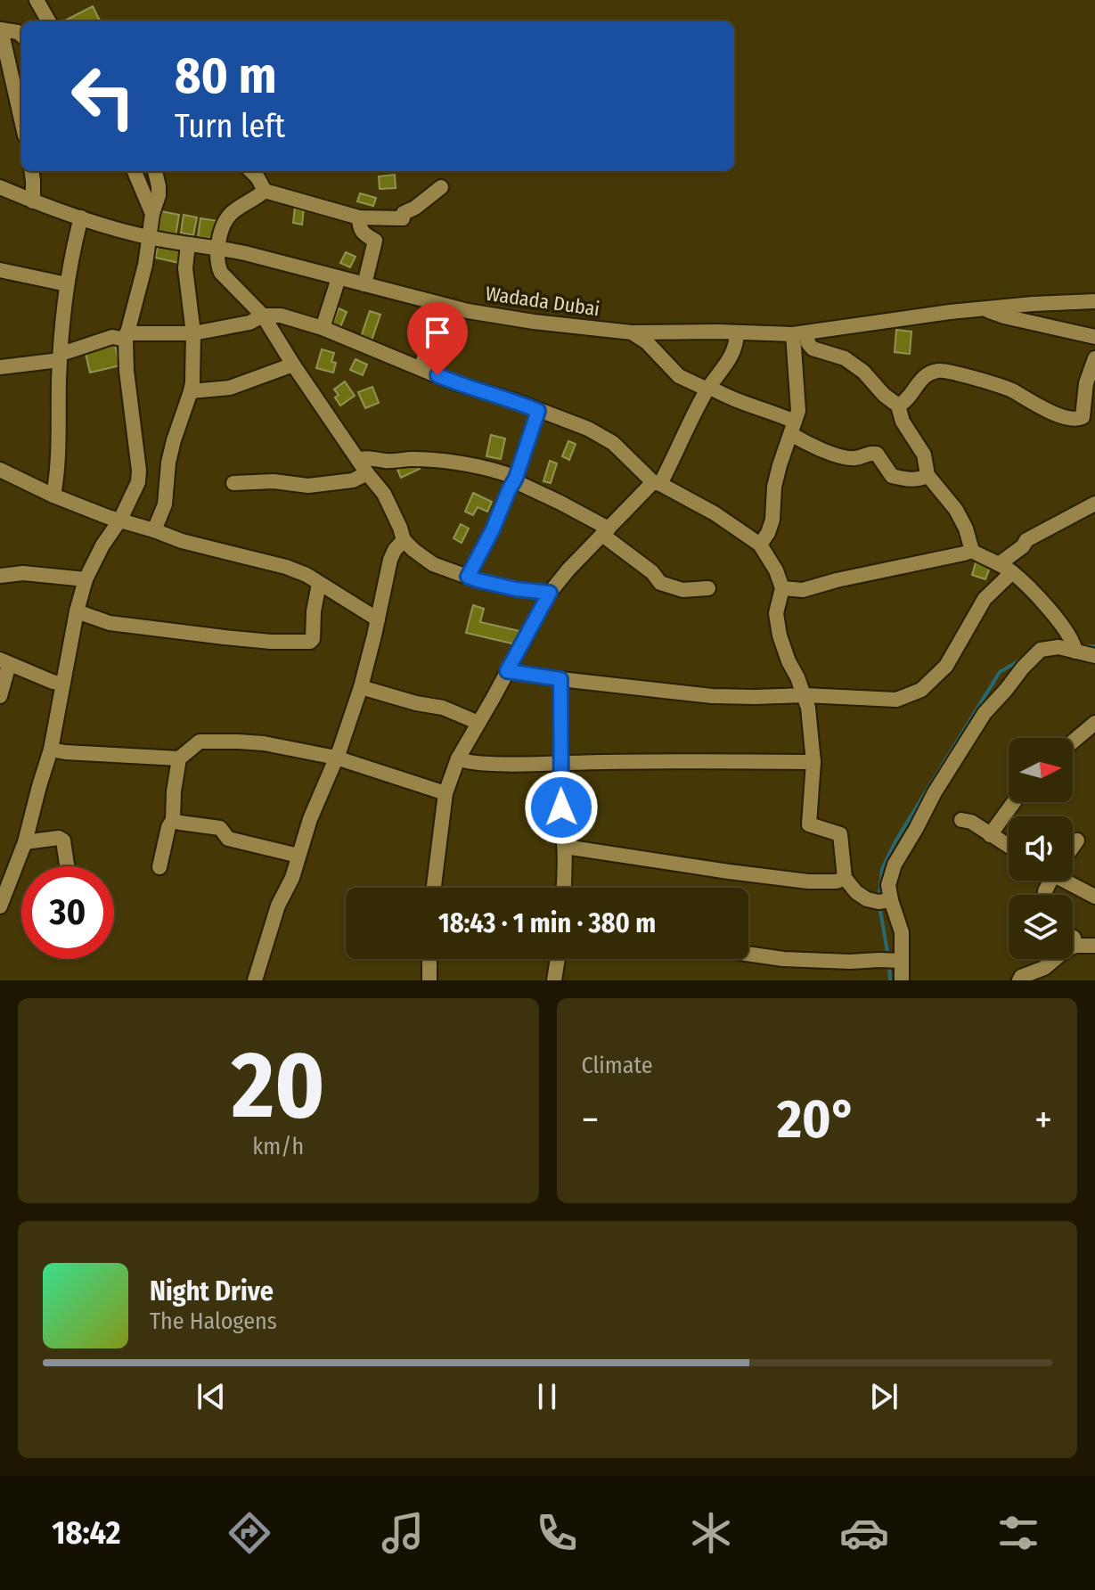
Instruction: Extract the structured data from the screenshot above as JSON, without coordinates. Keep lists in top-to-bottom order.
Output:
{
  "streets": {
    "street": ["Wadada Dubai"]
  },
  "north": "right",
  "page": {
    "turn": ["80 m", "Turn left"],
    "limit": "30",
    "trip": "18:43 · 1 min · 380 m",
    "tile": [
      ["20", "km/h"],
      "Climate"
    ],
    "heat": ["−", "20°", "+"],
    "song": ["Night Drive", "The Halogens"],
    "tabs": "18:42"
  }
}
